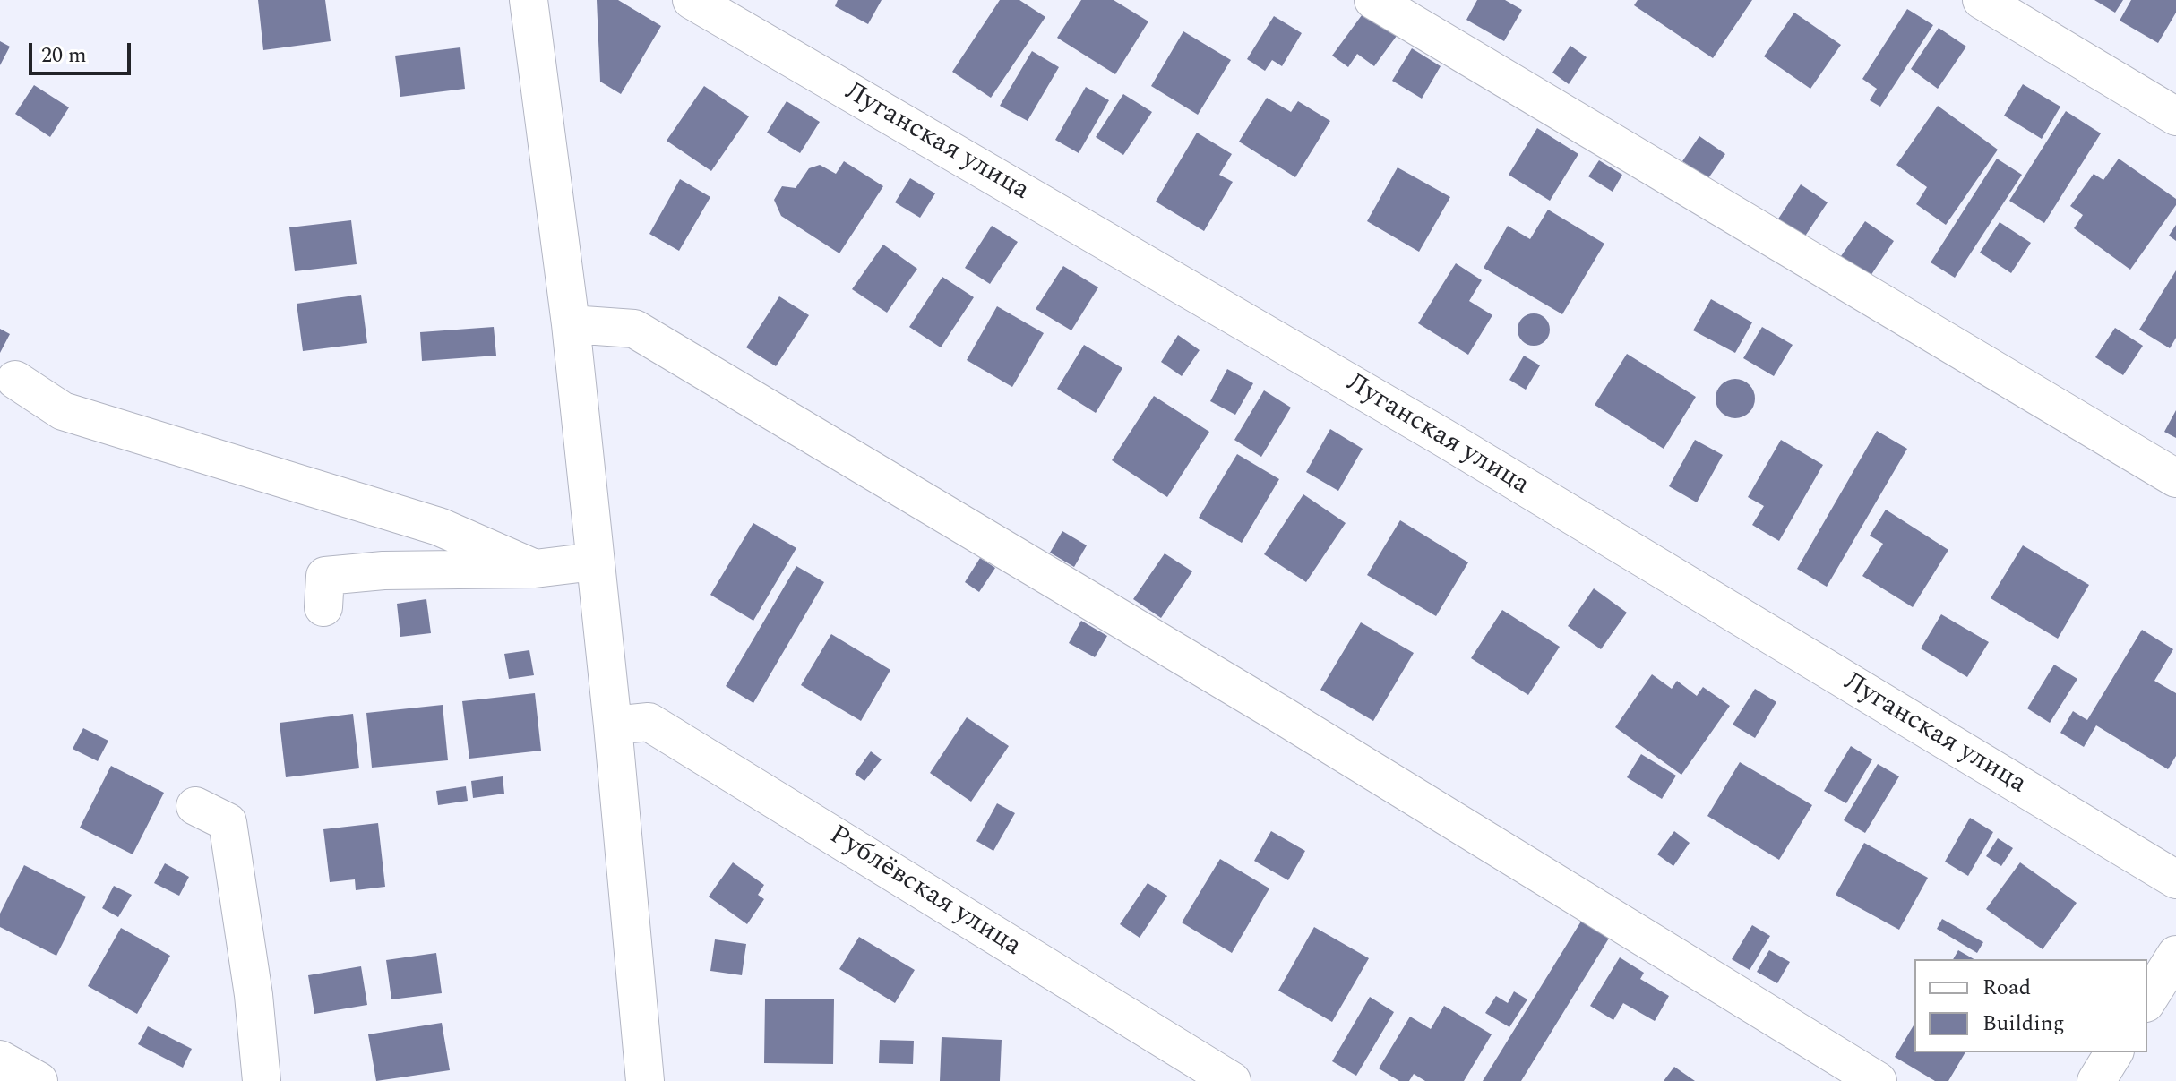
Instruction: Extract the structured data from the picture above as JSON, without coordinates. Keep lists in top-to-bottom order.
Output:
{
  "streets": {
    "street": ["Луганская улица", "Рублёвская улица"]
  },
  "legend": ["Road", "Building"],
  "scale_bar": "20 m"
}
